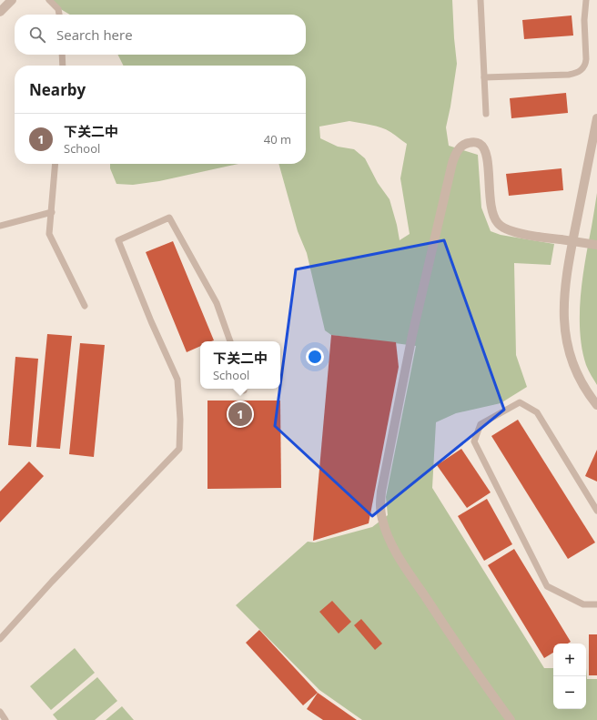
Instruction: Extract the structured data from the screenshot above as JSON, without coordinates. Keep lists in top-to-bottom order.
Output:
{
  "page": {
    "search": "Search here",
    "heading": "Nearby",
    "list": [
      {
        "mark": "1",
        "name": "下关二中",
        "note": "School",
        "value": "40 m"
      }
    ],
    "popup": ["下关二中", "School"],
    "pins": "1",
    "map_buttons": ["+", "−"]
  }
}
